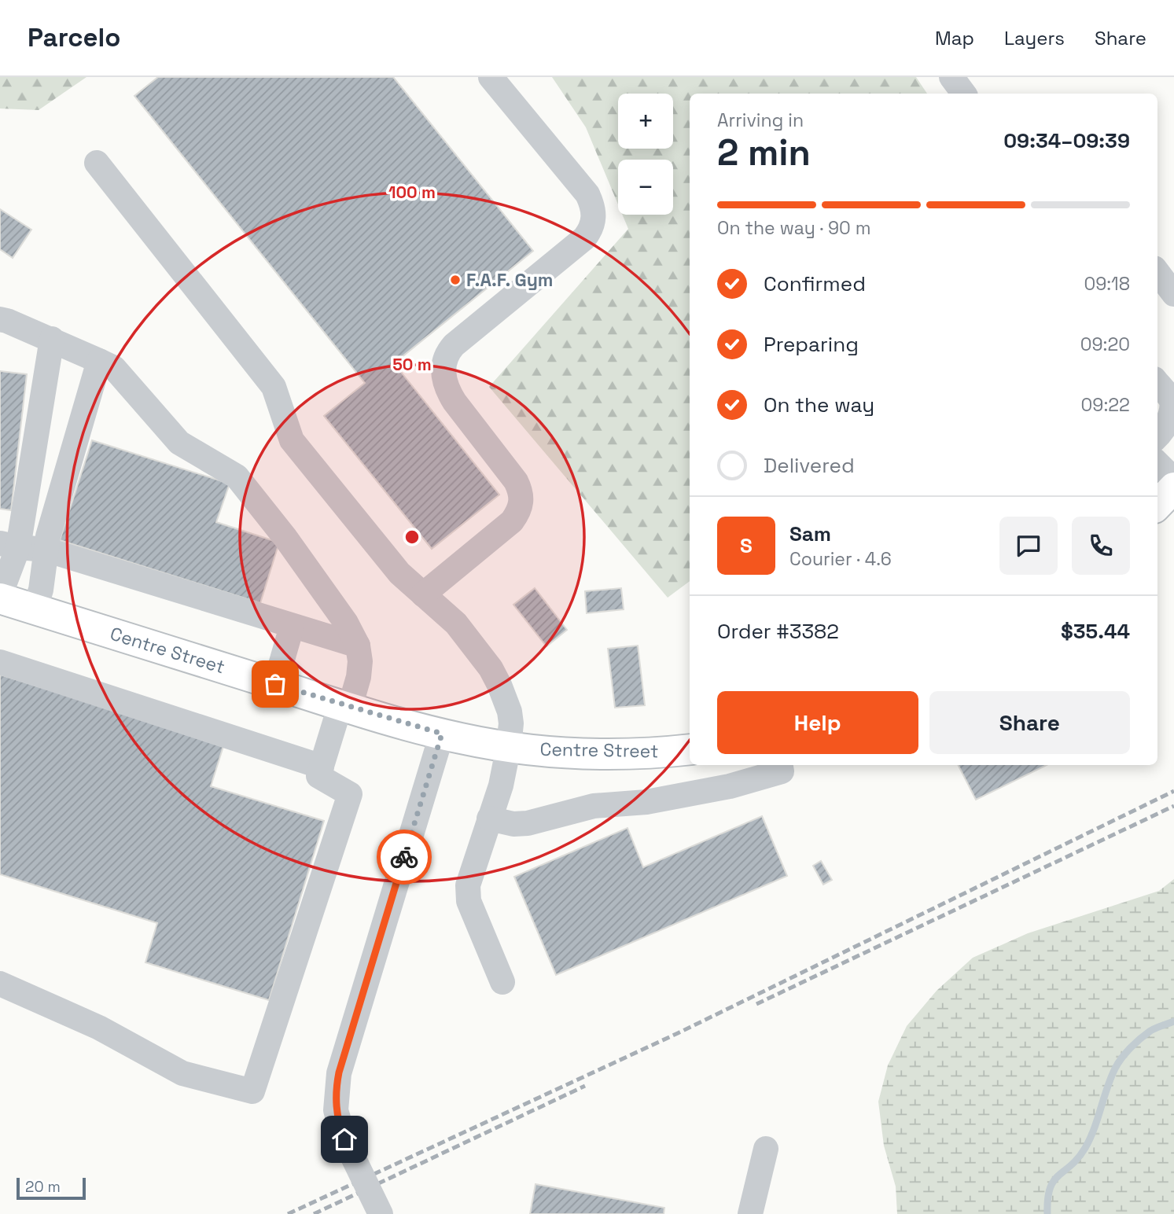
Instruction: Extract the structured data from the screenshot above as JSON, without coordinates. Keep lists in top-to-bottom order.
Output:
{
  "streets": {
    "main road": ["Centre Street"]
  },
  "places": ["F.A.F. Gym"],
  "scale_bar": "20 m",
  "page": {
    "header": "Parcelo",
    "nav": ["Map", "Layers", "Share"],
    "map_buttons": ["+", "−"],
    "heading": ["2 min", "Arriving in", "09:34–09:39"],
    "panel": [
      "Sam",
      "Courier · 4.6",
      "Order #3382",
      "$35.44"
    ],
    "bar": "On the way · 90 m",
    "list": [
      ["Confirmed", "09:18"],
      ["Preparing", "09:20"],
      ["On the way", "09:22"],
      "Delivered"
    ],
    "round": "S",
    "buttons": ["Help", "Share"],
    "scale": "20 m"
  },
  "rings": ["100 m", "50 m"]
}
